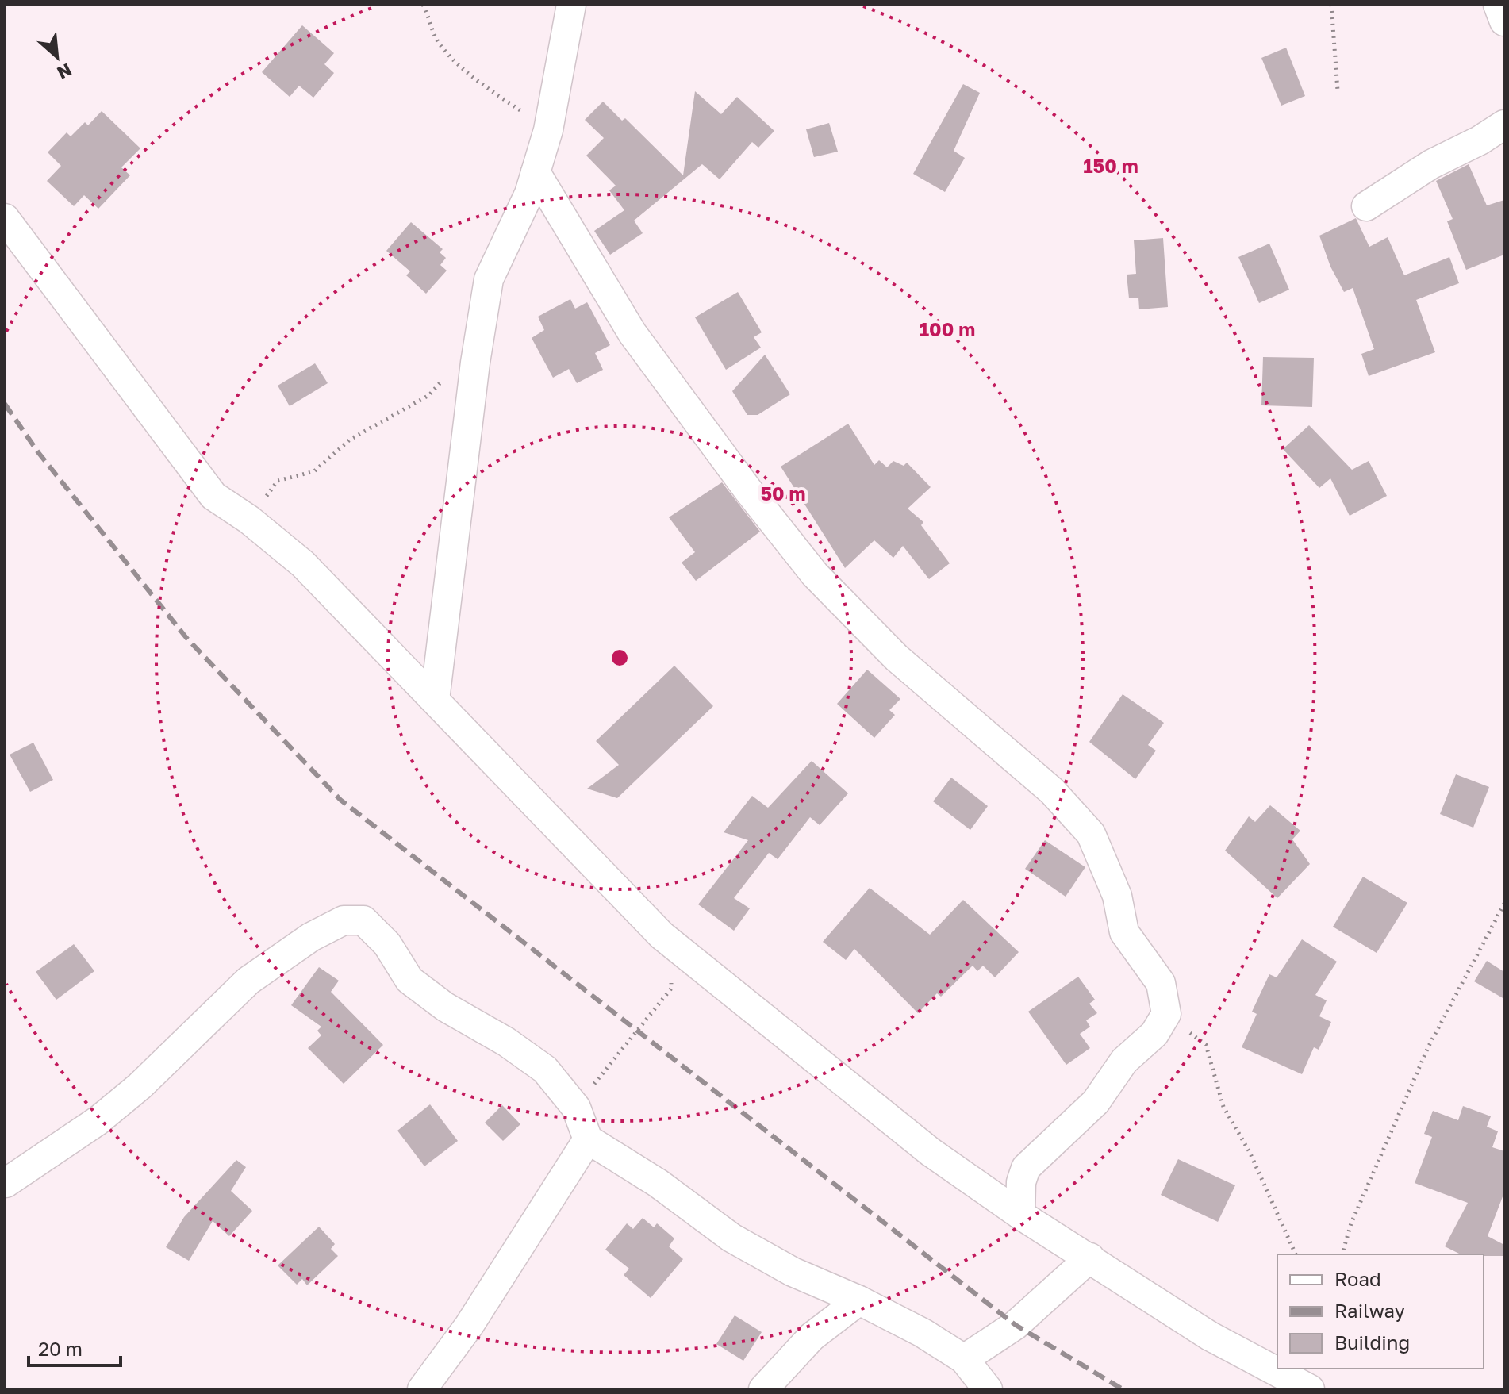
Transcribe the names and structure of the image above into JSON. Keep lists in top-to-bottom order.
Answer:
{
  "legend": ["Road", "Railway", "Building"],
  "scale_bar": "20 m",
  "north": "bottom right",
  "rings": ["150 m", "100 m", "50 m"]
}
